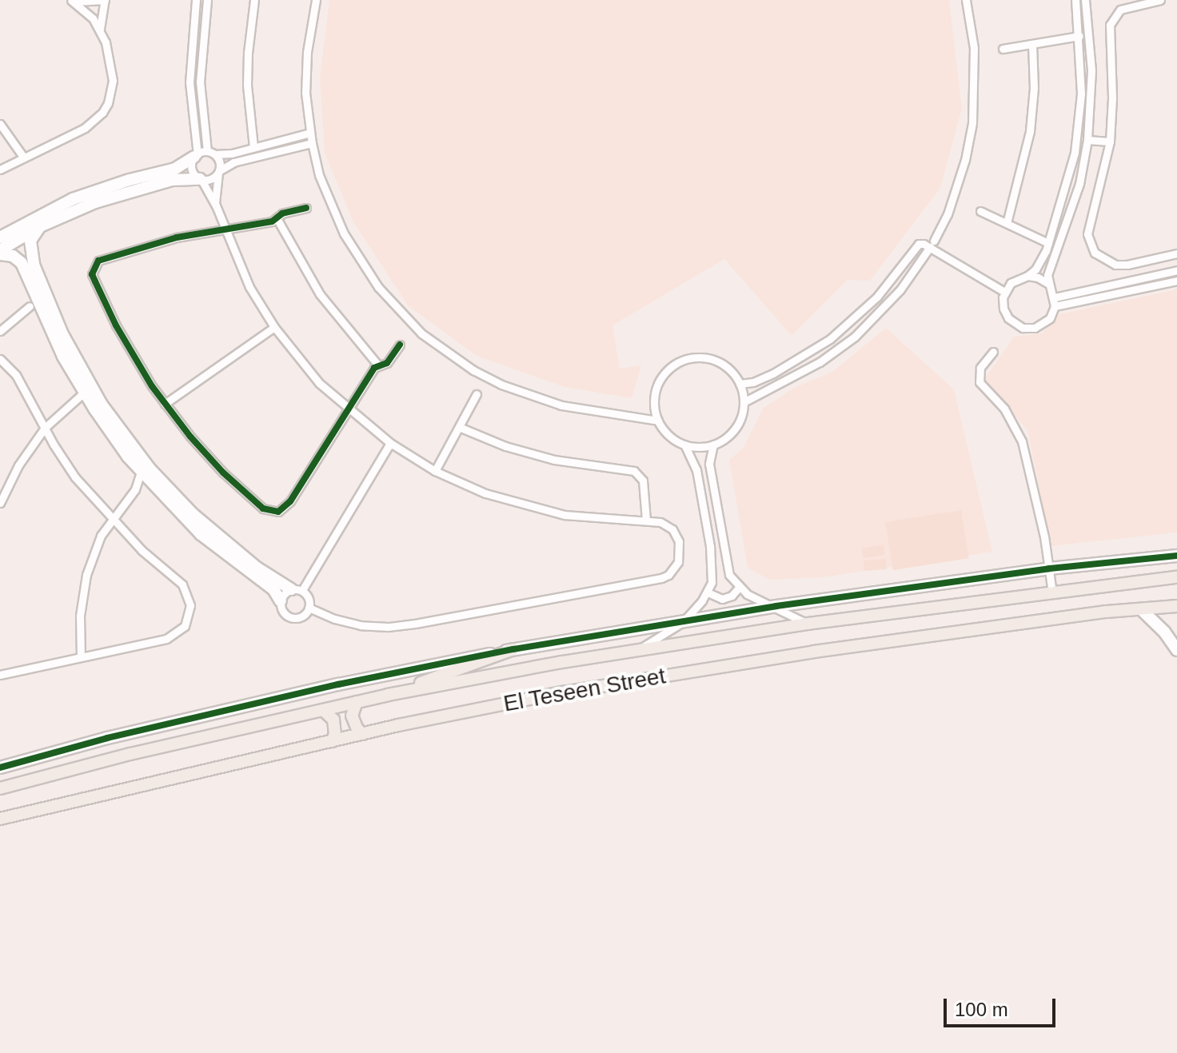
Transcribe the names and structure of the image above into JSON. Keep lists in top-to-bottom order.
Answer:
{
  "streets": {
    "main road": ["El Teseen Street"]
  },
  "scale_bar": "100 m"
}
